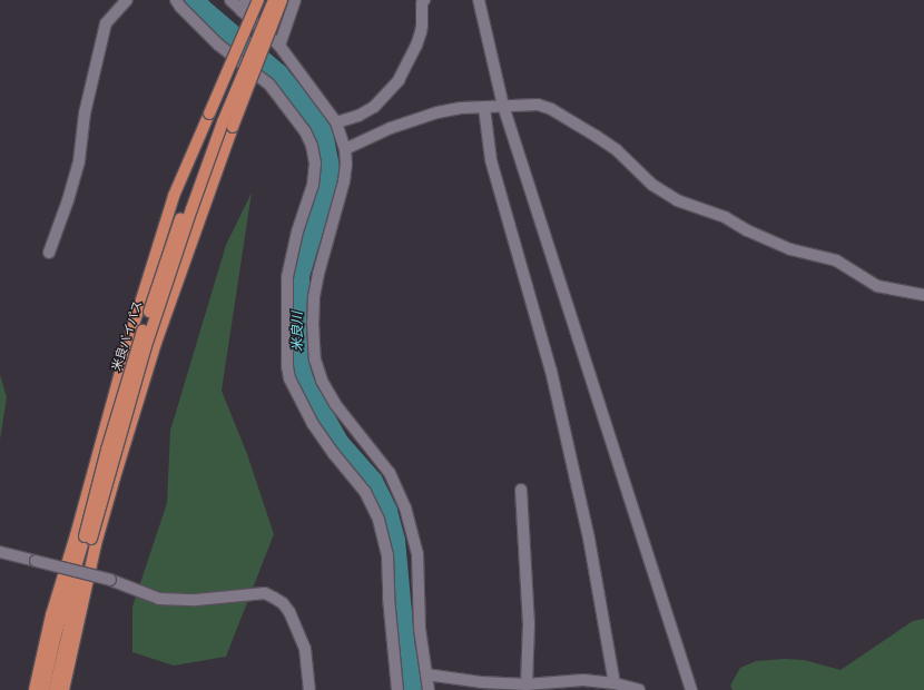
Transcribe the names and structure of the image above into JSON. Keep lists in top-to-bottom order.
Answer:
{
  "streets": {
    "main road": ["米良バイパス"]
  },
  "water": ["米良川"]
}
